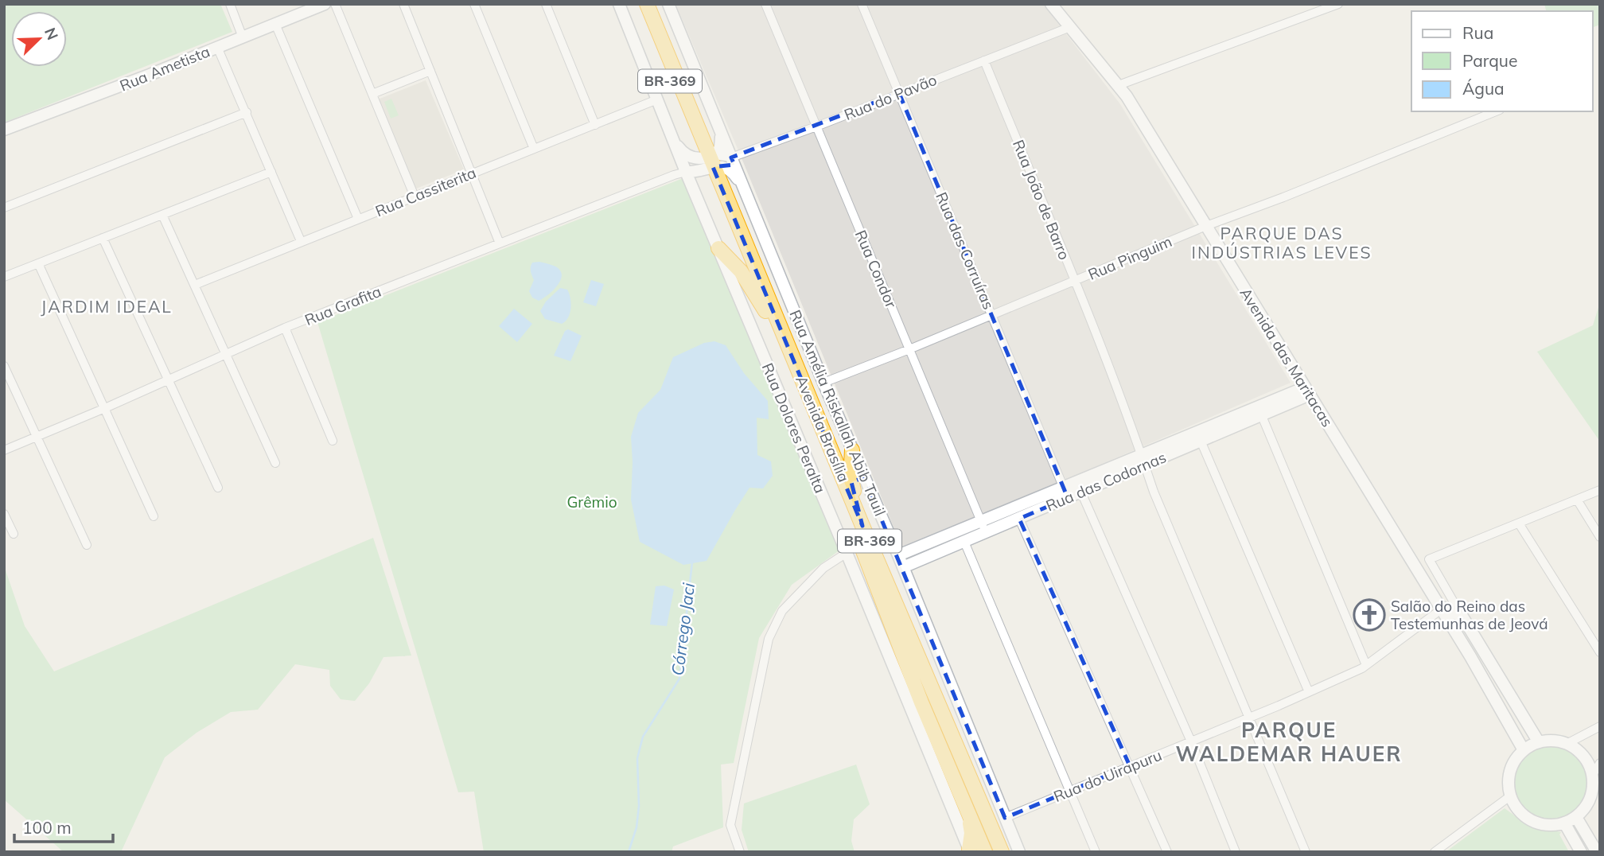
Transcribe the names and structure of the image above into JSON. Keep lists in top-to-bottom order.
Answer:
{
  "streets": {
    "highway": ["BR-369", "Avenida Brasília"],
    "street": [
      "Rua Ametista",
      "Rua do Pavão",
      "Rua Cassiterita",
      "Rua João de Barro",
      "Rua das Corruíras",
      "Rua Pinguim",
      "Rua Condor",
      "Rua Grafita",
      "Avenida das Maritacas",
      "Rua Amélia Riskallah Abib Tauil",
      "Rua Dolores Peralta",
      "Rua das Codornas",
      "Rua do Uirapuru"
    ]
  },
  "crossings": [
    ["Rua do Pavão", "Rua João de Barro"],
    ["Rua do Pavão", "Rua das Corruíras"],
    ["Rua do Pavão", "Rua Condor"],
    ["Rua do Pavão", "Avenida das Maritacas"],
    ["Rua do Pavão", "Rua Amélia Riskallah Abib Tauil"],
    ["Rua do Pavão", "Avenida Brasília"],
    ["Rua Cassiterita", "Rua Dolores Peralta"],
    ["Rua João de Barro", "Rua Pinguim"],
    ["Rua João de Barro", "Rua das Codornas"],
    ["Rua João de Barro", "Rua do Uirapuru"],
    ["Rua das Corruíras", "Rua Pinguim"],
    ["Rua das Corruíras", "Rua das Codornas"],
    ["Rua Pinguim", "Rua Condor"],
    ["Rua Pinguim", "Avenida das Maritacas"],
    ["Rua Pinguim", "Rua Amélia Riskallah Abib Tauil"],
    ["Rua Condor", "Rua das Codornas"],
    ["Rua Grafita", "Rua Dolores Peralta"],
    ["Avenida das Maritacas", "Rua das Codornas"],
    ["Avenida das Maritacas", "Rua do Uirapuru"],
    ["Rua Amélia Riskallah Abib Tauil", "Rua das Codornas"],
    ["Rua Amélia Riskallah Abib Tauil", "Rua do Uirapuru"]
  ],
  "districts": ["PARQUE DAS INDÚSTRIAS LEVES", "JARDIM IDEAL", "PARQUE WALDEMAR HAUER"],
  "water": ["Córrego Jaci"],
  "parks": ["Grêmio"],
  "places": {
    "church": ["Salão do Reino das Testemunhas de Jeová"]
  },
  "legend": ["Rua", "Parque", "Água"],
  "scale_bar": "100 m",
  "north": "top right"
}
